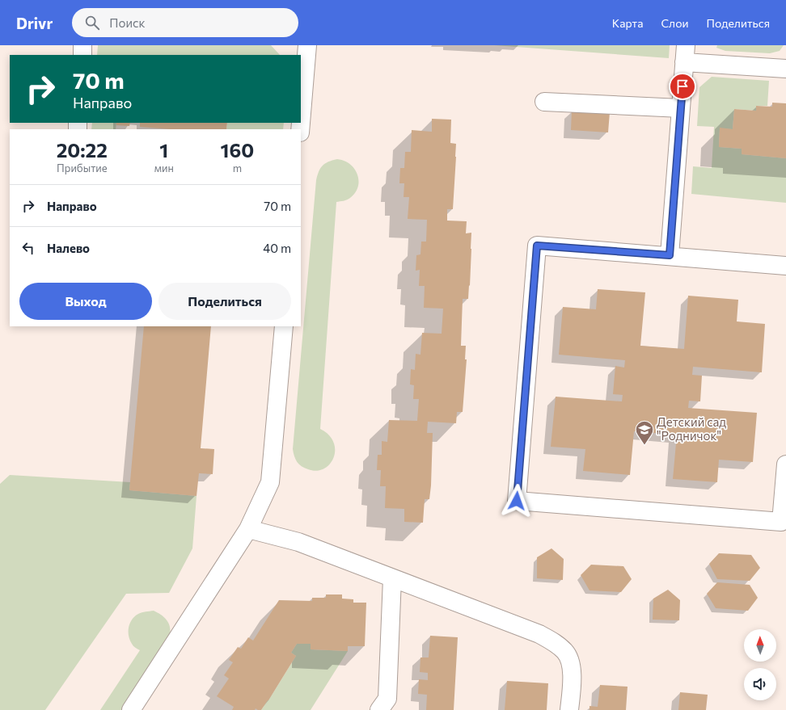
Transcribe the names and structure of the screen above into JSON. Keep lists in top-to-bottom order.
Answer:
{
  "places": {
    "school or university": ["Детский сад \"Родничок\""]
  },
  "north": "top",
  "page": {
    "header": "Drivr",
    "search": "Поиск",
    "nav": ["Карта", "Слои", "Поделиться"],
    "turn": ["70 m", "Направо"],
    "eta": [
      "20:22",
      "Прибытие",
      "1",
      "мин",
      "160",
      "m"
    ],
    "list": [
      {
        "name": "Направо",
        "value": "70 m"
      },
      {
        "name": "Налево",
        "value": "40 m"
      }
    ],
    "buttons": ["Выход", "Поделиться"]
  }
}
